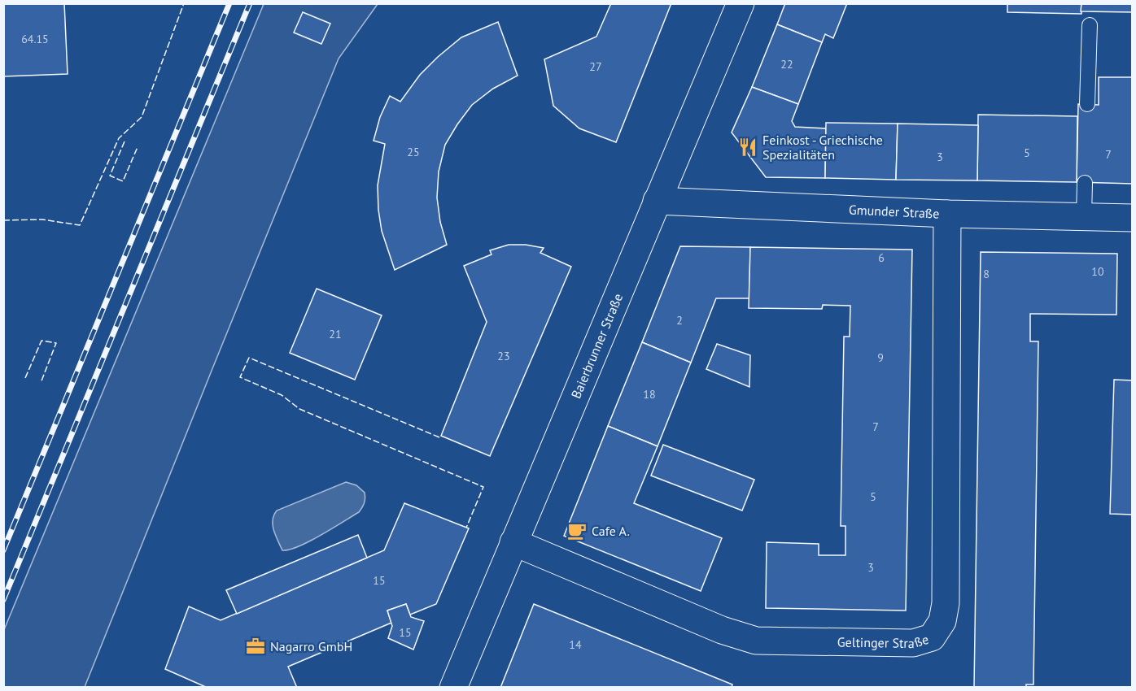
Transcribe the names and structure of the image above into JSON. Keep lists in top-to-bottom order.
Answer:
{
  "streets": {
    "street": ["Gmunder Straße", "Baierbrunner Straße", "Geltinger Straße"]
  },
  "crossings": [
    ["Gmunder Straße", "Baierbrunner Straße"],
    ["Gmunder Straße", "Geltinger Straße"],
    ["Baierbrunner Straße", "Geltinger Straße"]
  ],
  "places": {
    "restaurant": ["Feinkost - Griechische Spezialitäten"],
    "cafe": ["Cafe A."],
    "office": ["Nagarro GmbH"]
  },
  "house_numbers": [
    "64.15",
    "22",
    "27",
    "25",
    "5",
    "7",
    "3",
    "6",
    "10",
    "8",
    "2",
    "21",
    "23",
    "9",
    "18",
    "7",
    "5",
    "3",
    "15",
    "15",
    "14"
  ]
}
